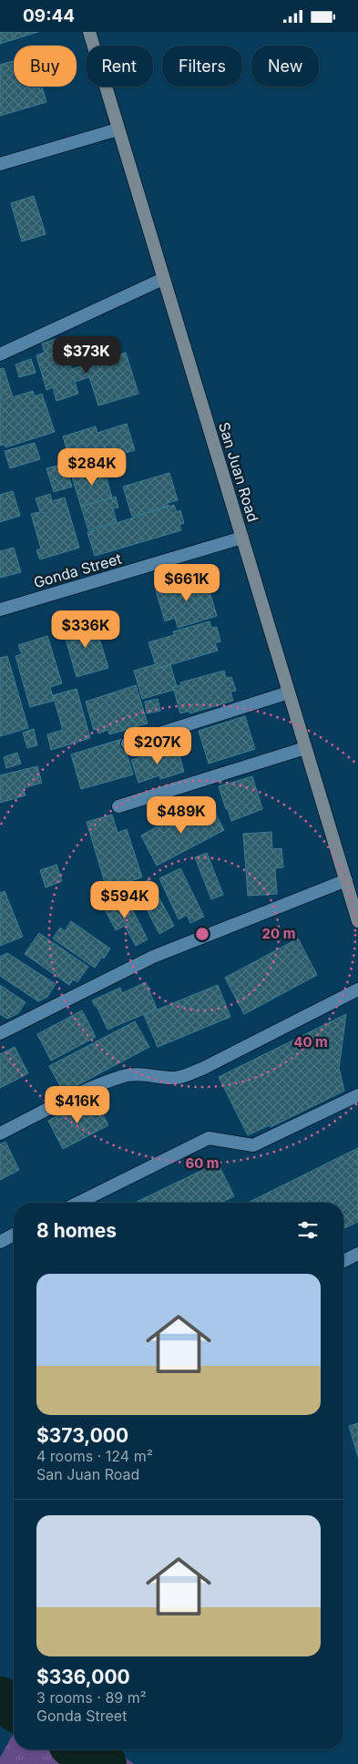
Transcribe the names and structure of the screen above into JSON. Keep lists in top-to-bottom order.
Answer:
{
  "streets": {
    "main road": ["San Juan Road"],
    "street": ["Gonda Street"]
  },
  "crossings": [
    ["San Juan Road", "Gonda Street"]
  ],
  "page": {
    "status": "09:44",
    "chip": [
      "Buy",
      "Rent",
      "Filters",
      "New"
    ],
    "price": [
      "$373K",
      "$284K",
      "$661K",
      "$336K",
      "$207K",
      "$489K",
      "$594K",
      "$416K"
    ],
    "heading": "8 homes",
    "list": [
      {
        "name": "$373,000",
        "note": "4 rooms · 124 m² · San Juan Road"
      },
      {
        "name": "$336,000",
        "note": "3 rooms · 89 m² · Gonda Street"
      }
    ]
  },
  "rings": ["20 m", "40 m", "60 m"]
}
